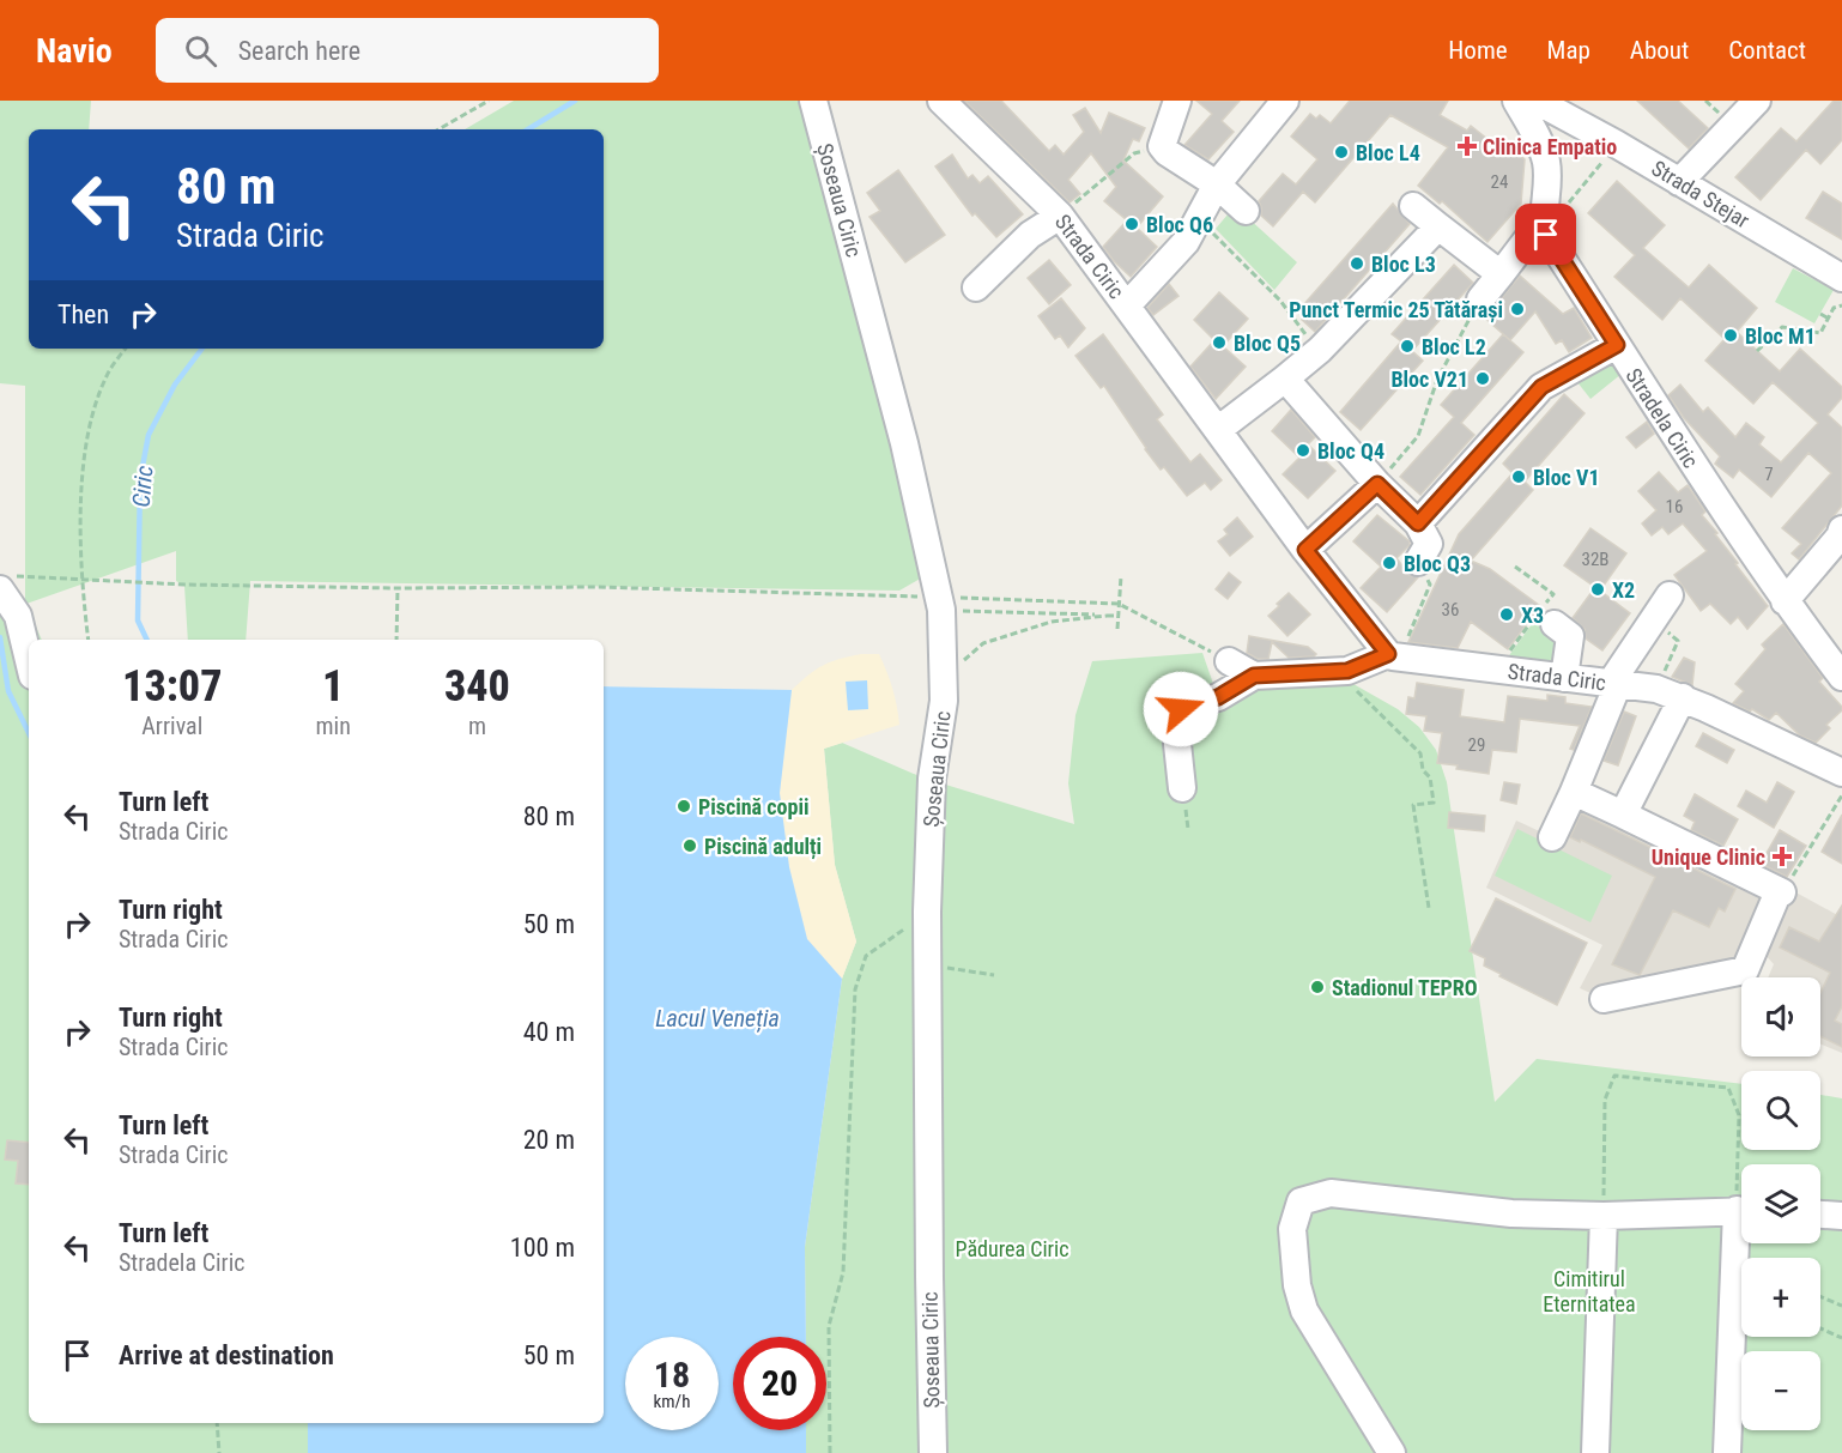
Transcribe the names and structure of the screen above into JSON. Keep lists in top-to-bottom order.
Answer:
{
  "streets": {
    "street": [
      "Strada Stejar",
      "Șoseaua Ciric",
      "Strada Ciric",
      "Stradela Ciric"
    ]
  },
  "water": ["Ciric", "Lacul Veneția"],
  "parks": ["Pădurea Ciric", "Cimitirul Eternitatea"],
  "places": {
    "health": ["Clinica Empatio", "Unique Clinic"],
    "other": [
      "Bloc L4",
      "Bloc Q6",
      "Bloc L3",
      "Punct Termic 25 Tătărași",
      "Bloc M1",
      "Bloc Q5",
      "Bloc L2",
      "Bloc V21",
      "Bloc Q4",
      "Bloc V1",
      "Bloc Q3",
      "X2",
      "X3",
      "Piscină copii",
      "Piscină adulți",
      "Stadionul TEPRO"
    ]
  },
  "house_numbers": [
    "24",
    "7",
    "16",
    "32B",
    "36",
    "29"
  ],
  "page": {
    "header": "Navio",
    "search": "Search here",
    "nav": [
      "Home",
      "Map",
      "About",
      "Contact"
    ],
    "turn": ["80 m", "Strada Ciric"],
    "then": "Then",
    "eta": [
      "13:07",
      "Arrival",
      "1",
      "min",
      "340",
      "m"
    ],
    "list": [
      {
        "name": "Turn left",
        "note": "Strada Ciric",
        "value": "80 m"
      },
      {
        "name": "Turn right",
        "note": "Strada Ciric",
        "value": "50 m"
      },
      {
        "name": "Turn right",
        "note": "Strada Ciric",
        "value": "40 m"
      },
      {
        "name": "Turn left",
        "note": "Strada Ciric",
        "value": "20 m"
      },
      {
        "name": "Turn left",
        "note": "Stradela Ciric",
        "value": "100 m"
      },
      {
        "name": "Arrive at destination",
        "value": "50 m"
      }
    ],
    "map_buttons": ["+", "−"],
    "speed": "18 km/h",
    "limit": "20"
  }
}
